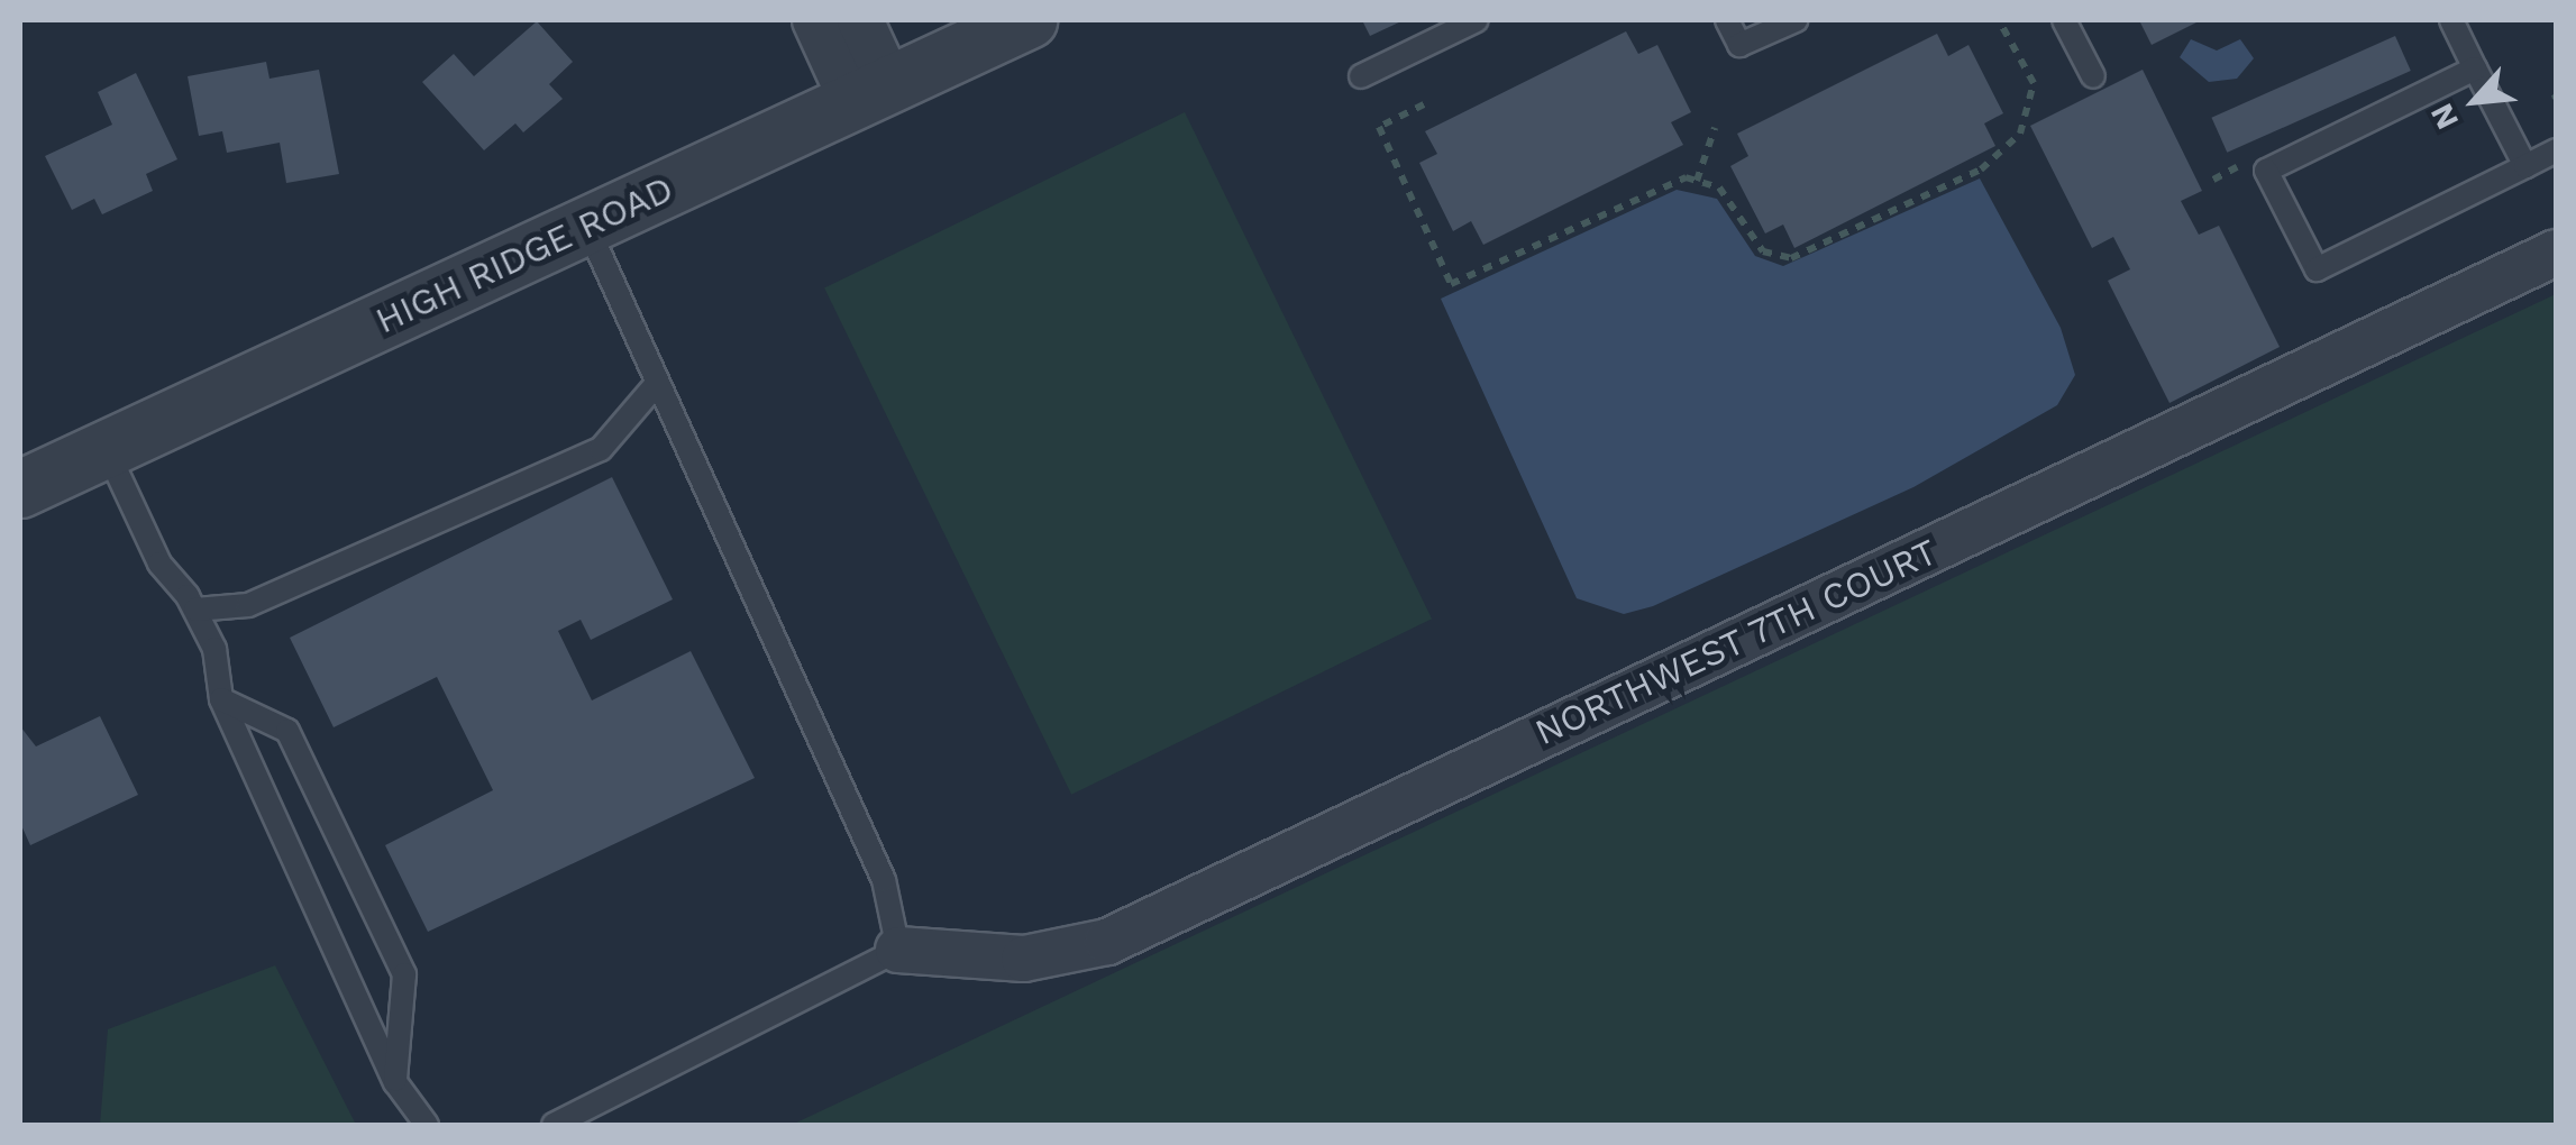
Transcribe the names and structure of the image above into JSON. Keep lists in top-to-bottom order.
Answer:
{
  "streets": {
    "street": ["HIGH RIDGE ROAD", "NORTHWEST 7TH COURT"]
  },
  "north": "bottom left"
}
